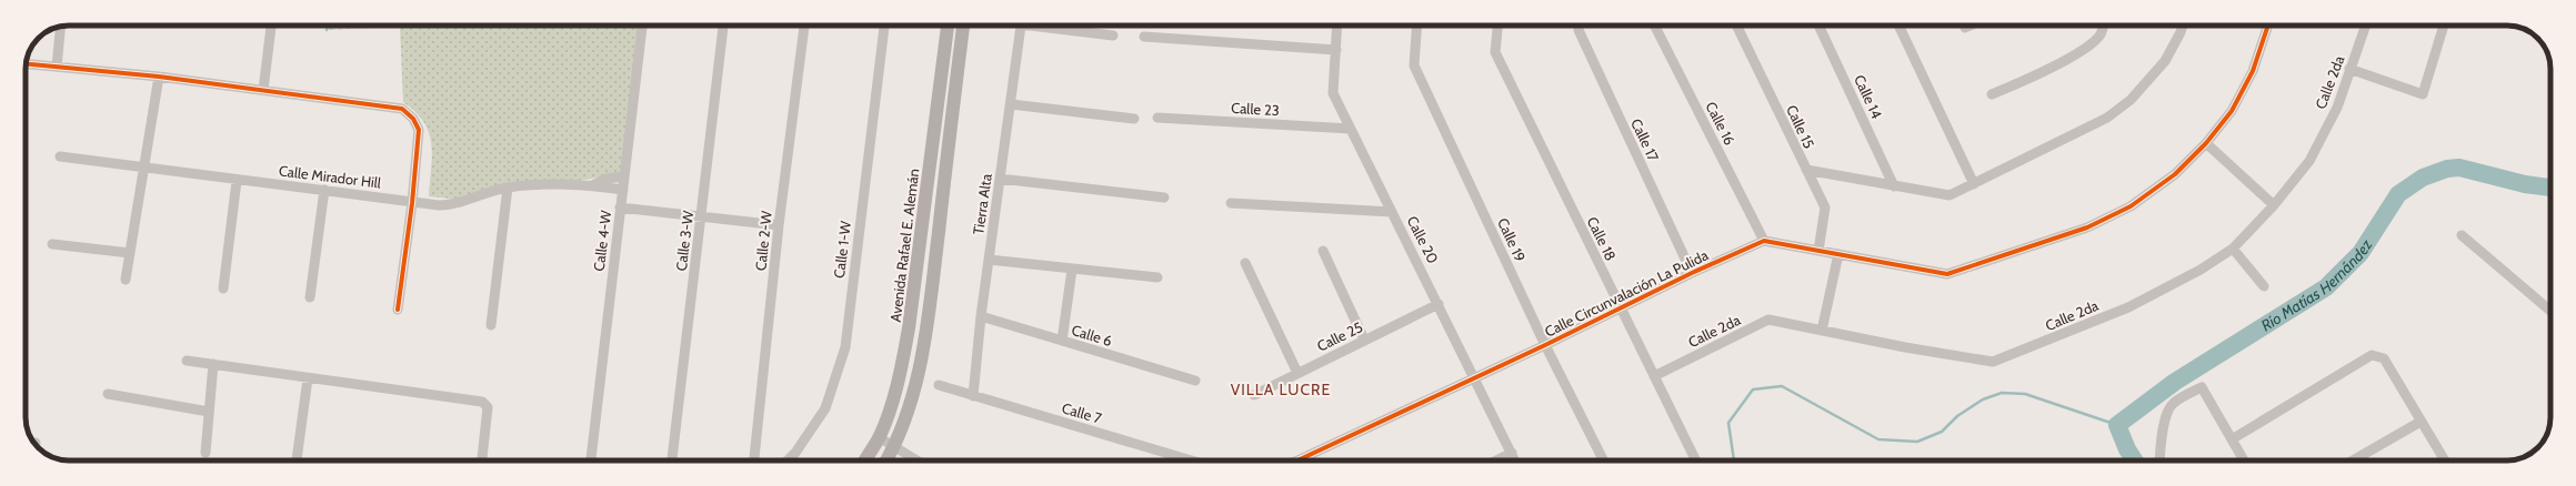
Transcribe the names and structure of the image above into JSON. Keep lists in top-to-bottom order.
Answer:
{
  "streets": {
    "main road": ["Avenida Rafael E. Alemán"],
    "street": [
      "Calle 2da",
      "Calle 14",
      "Calle 23",
      "Calle 16",
      "Calle 15",
      "Calle 17",
      "Calle Mirador Hill",
      "Tierra Alta",
      "Calle 18",
      "Calle 20",
      "Calle 19",
      "Calle 4-W",
      "Calle 3-W",
      "Calle 2-W",
      "Calle 1-W",
      "Calle Circunvalación La Pulida",
      "Calle 6",
      "Calle 25",
      "Calle 7"
    ]
  },
  "crossings": [
    ["Calle 2da", "Calle 18"],
    ["Calle 23", "Calle 20"],
    ["Calle 16", "Calle Circunvalación La Pulida"],
    ["Calle 17", "Calle Circunvalación La Pulida"],
    ["Calle Mirador Hill", "Calle 4-W"],
    ["Tierra Alta", "Calle 6"],
    ["Tierra Alta", "Calle 7"],
    ["Calle 18", "Calle Circunvalación La Pulida"],
    ["Calle 20", "Calle Circunvalación La Pulida"],
    ["Calle 20", "Calle 25"],
    ["Calle 19", "Calle Circunvalación La Pulida"]
  ],
  "districts": ["VILLA LUCRE"],
  "water": ["Río Matías Hernández"]
}
